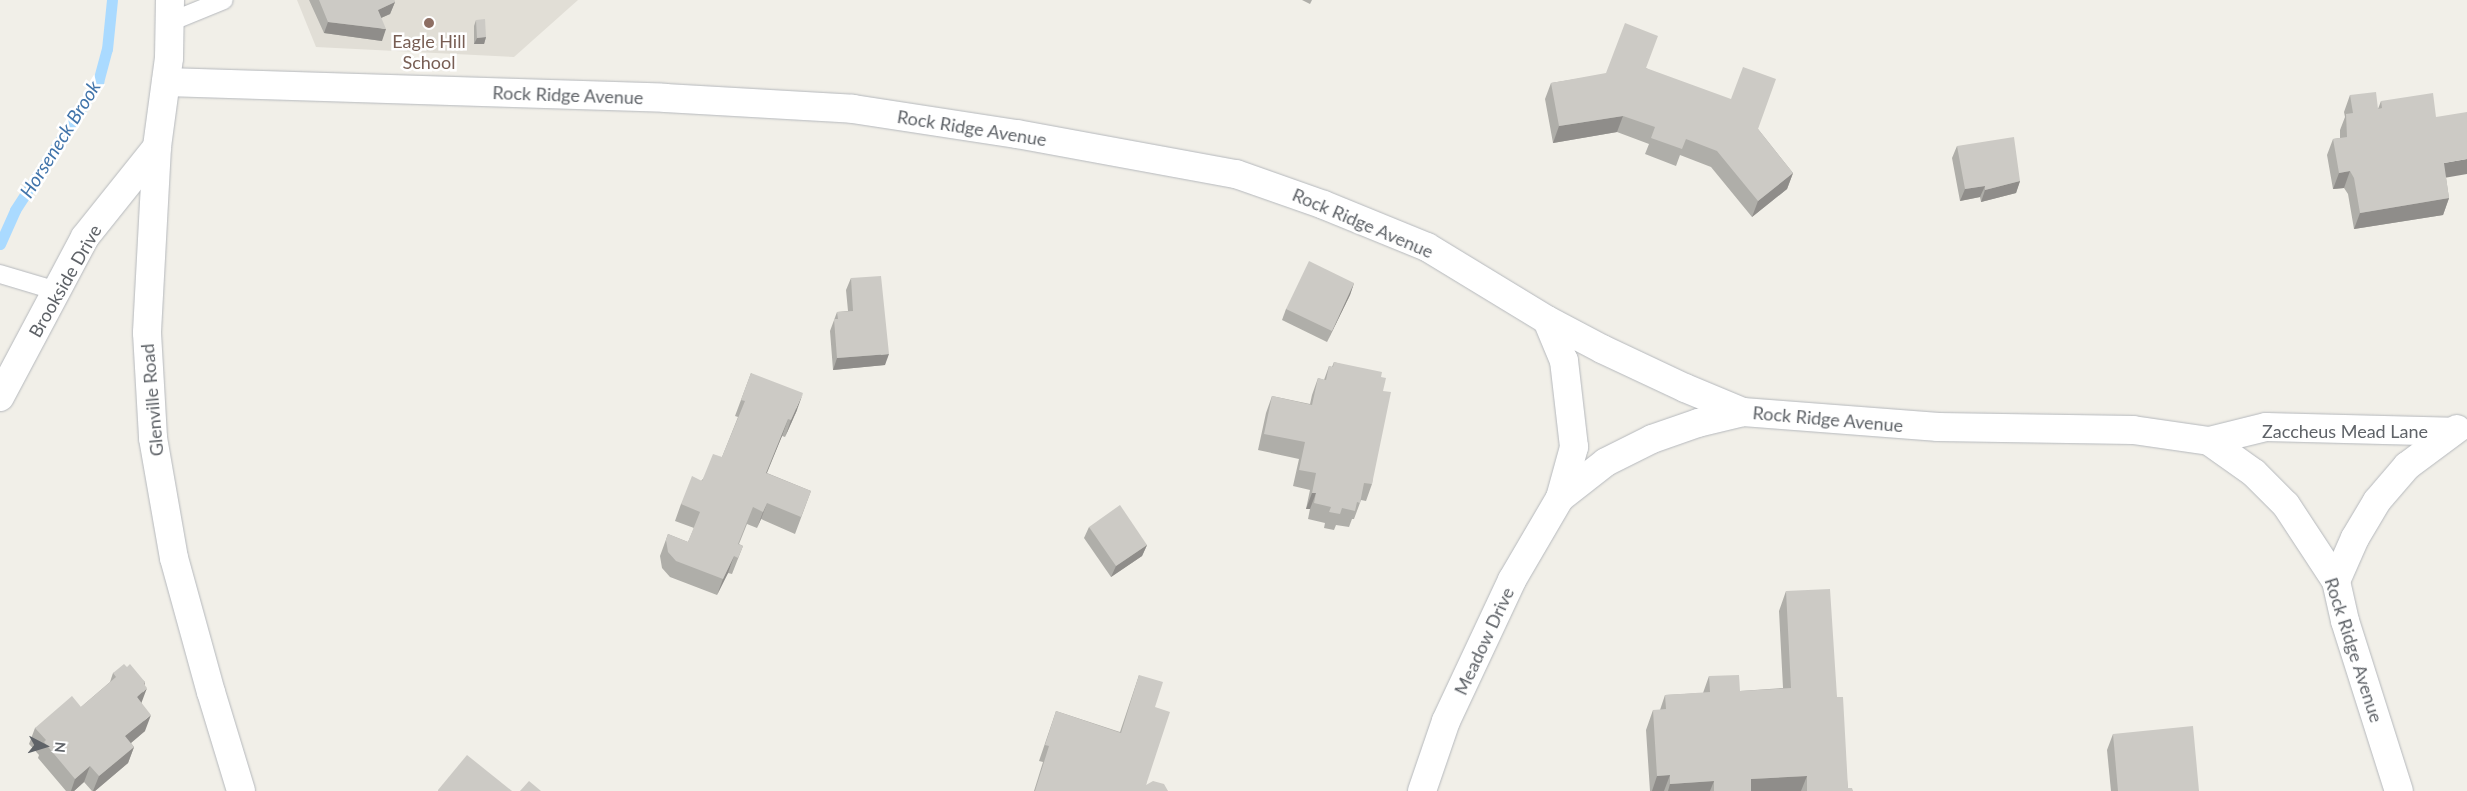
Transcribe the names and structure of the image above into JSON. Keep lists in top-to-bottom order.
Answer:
{
  "streets": {
    "street": [
      "Rock Ridge Avenue",
      "Brookside Drive",
      "Glenville Road",
      "Zaccheus Mead Lane",
      "Meadow Drive"
    ]
  },
  "crossings": [
    ["Rock Ridge Avenue", "Glenville Road"],
    ["Rock Ridge Avenue", "Zaccheus Mead Lane"],
    ["Rock Ridge Avenue", "Meadow Drive"],
    ["Brookside Drive", "Glenville Road"]
  ],
  "water": ["Horseneck Brook"],
  "places": ["Eagle Hill School"],
  "north": "right"
}
